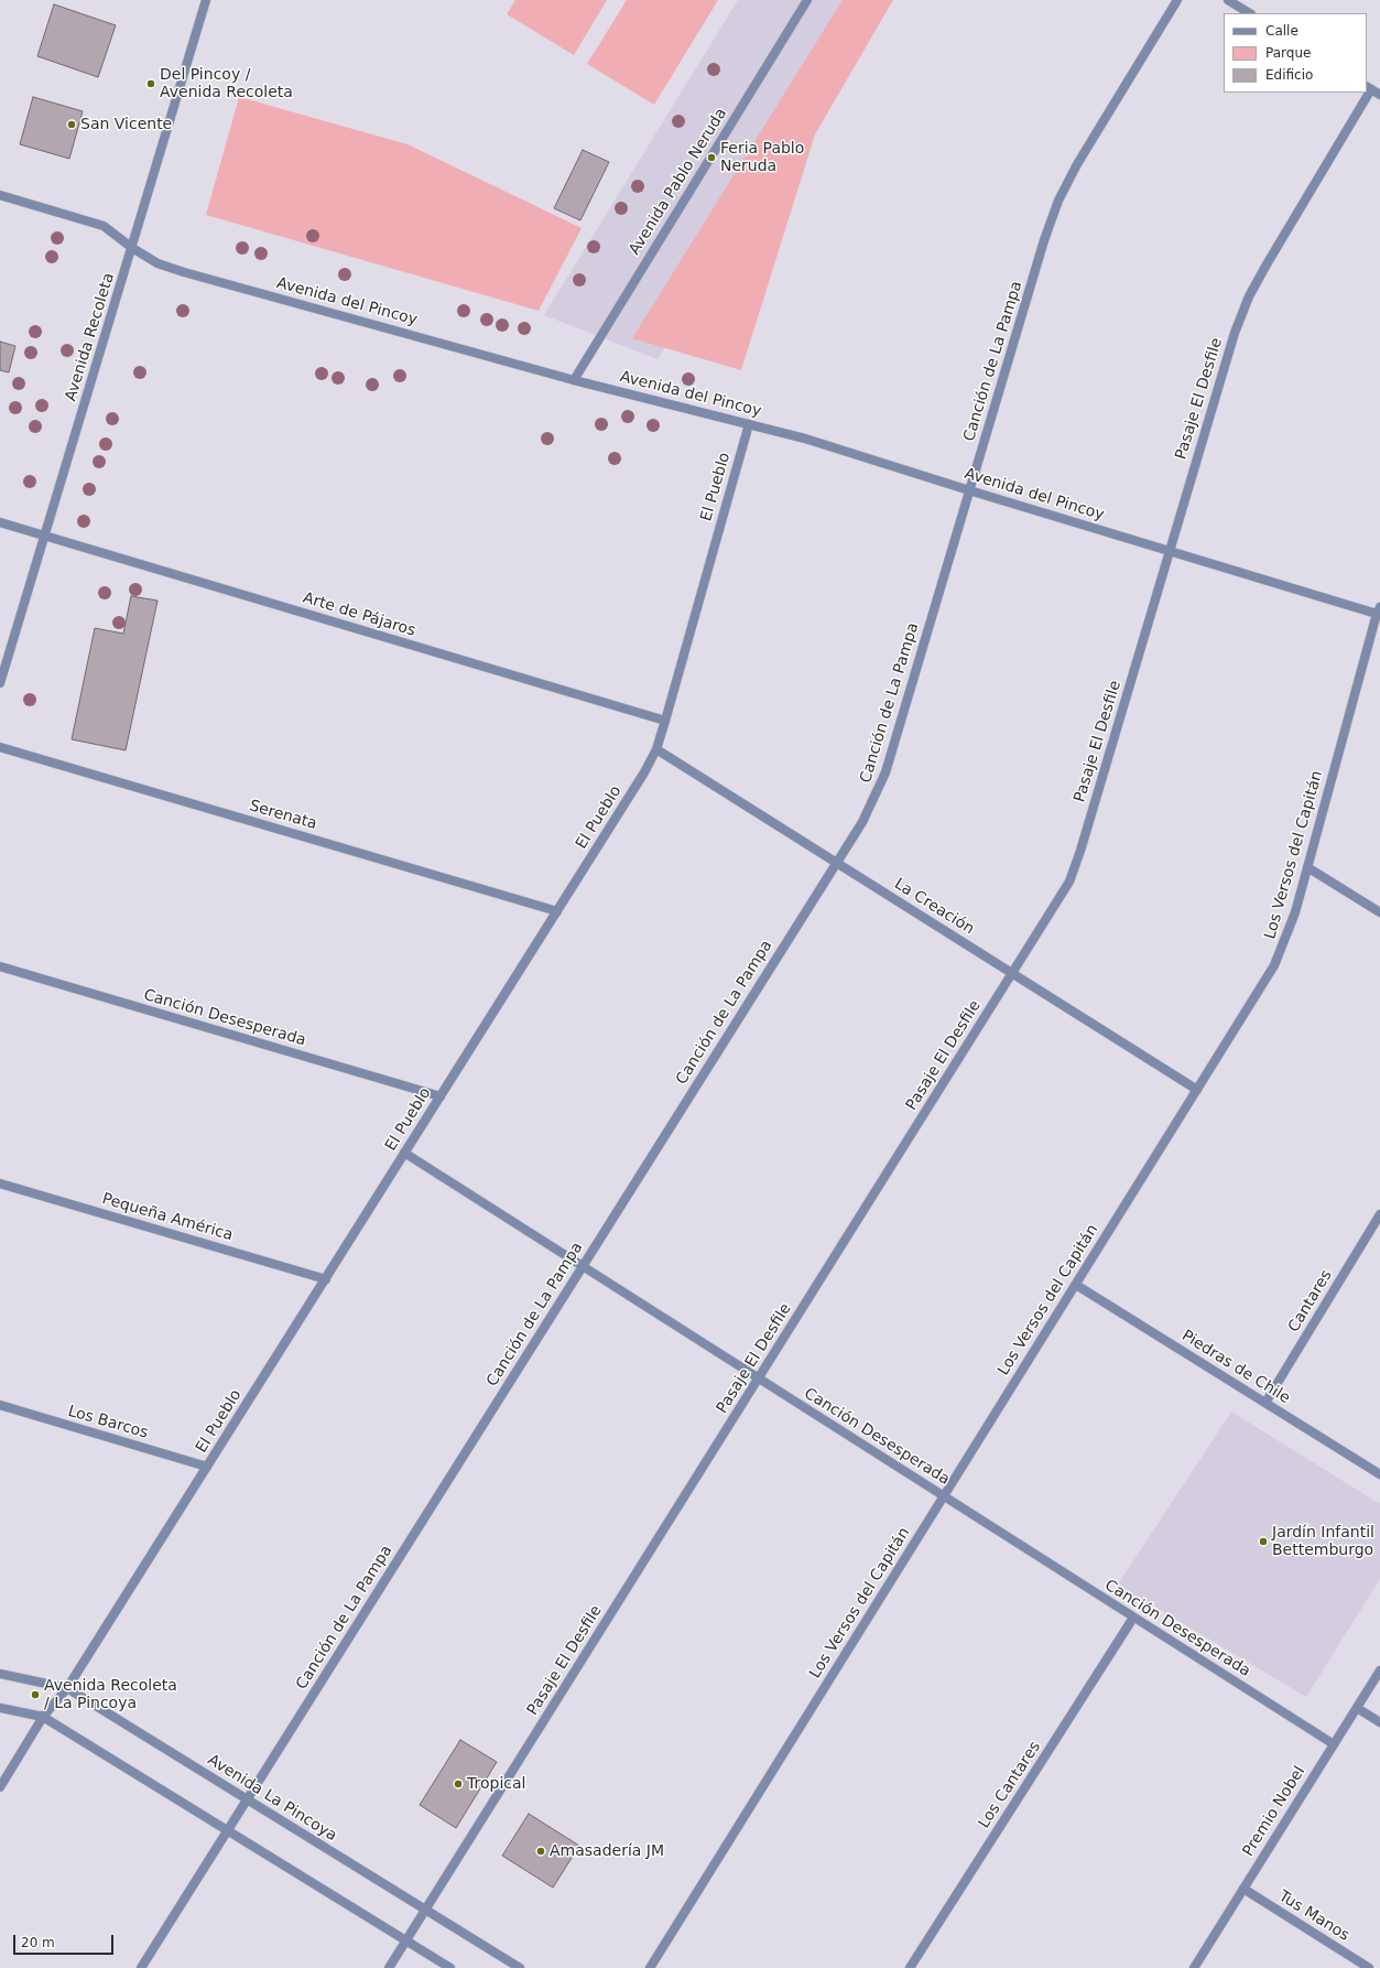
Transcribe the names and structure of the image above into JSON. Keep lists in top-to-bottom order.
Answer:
{
  "streets": {
    "street": [
      "Avenida Pablo Neruda",
      "Avenida del Pincoy",
      "Avenida Recoleta",
      "Canción de La Pampa",
      "Pasaje El Desfile",
      "El Pueblo",
      "Arte de Pájaros",
      "Serenata",
      "Los Versos del Capitán",
      "La Creación",
      "Canción Desesperada",
      "Pequeña América",
      "Cantares",
      "Piedras de Chile",
      "Los Barcos",
      "Los Cantares",
      "Avenida La Pincoya",
      "Premio Nobel",
      "Tus Manos"
    ]
  },
  "crossings": [
    ["Avenida Pablo Neruda", "Avenida del Pincoy"],
    ["Avenida del Pincoy", "Avenida Recoleta"],
    ["Avenida del Pincoy", "Canción de La Pampa"],
    ["Avenida del Pincoy", "Pasaje El Desfile"],
    ["Avenida del Pincoy", "El Pueblo"],
    ["Avenida del Pincoy", "Los Versos del Capitán"],
    ["Avenida Recoleta", "Arte de Pájaros"],
    ["Canción de La Pampa", "La Creación"],
    ["Canción de La Pampa", "Canción Desesperada"],
    ["Canción de La Pampa", "Avenida La Pincoya"],
    ["Pasaje El Desfile", "La Creación"],
    ["Pasaje El Desfile", "Canción Desesperada"],
    ["Pasaje El Desfile", "Avenida La Pincoya"],
    ["El Pueblo", "Arte de Pájaros"],
    ["El Pueblo", "Serenata"],
    ["El Pueblo", "La Creación"],
    ["El Pueblo", "Canción Desesperada"],
    ["El Pueblo", "Pequeña América"],
    ["El Pueblo", "Los Barcos"],
    ["El Pueblo", "Avenida La Pincoya"],
    ["Los Versos del Capitán", "La Creación"],
    ["Los Versos del Capitán", "Canción Desesperada"],
    ["Los Versos del Capitán", "Piedras de Chile"],
    ["Canción Desesperada", "Los Cantares"],
    ["Canción Desesperada", "Premio Nobel"],
    ["Cantares", "Piedras de Chile"],
    ["Premio Nobel", "Tus Manos"]
  ],
  "places": [
    "Del Pincoy / Avenida Recoleta",
    "San Vicente",
    "Feria Pablo Neruda",
    "Jardín Infantil Bettemburgo",
    "Avenida Recoleta / La Pincoya",
    "Tropical",
    "Amasadería JM"
  ],
  "legend": ["Calle", "Parque", "Edificio"],
  "scale_bar": "20 m"
}
